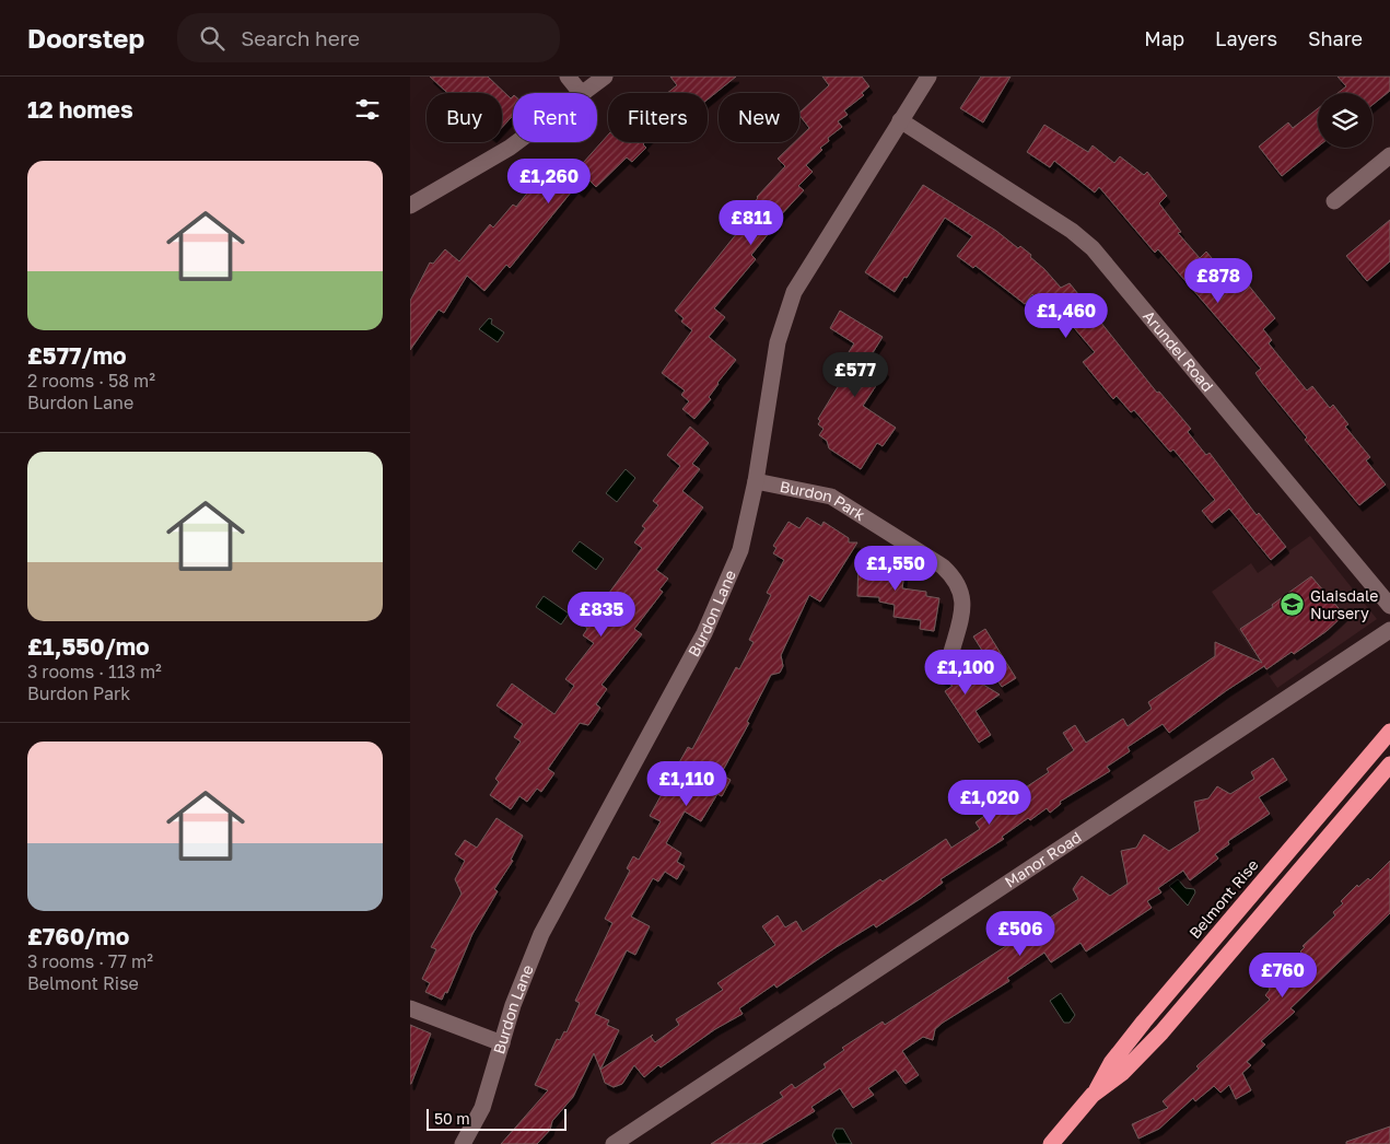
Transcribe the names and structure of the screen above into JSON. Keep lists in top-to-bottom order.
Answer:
{
  "streets": {
    "highway": ["Belmont Rise"],
    "street": [
      "Arundel Road",
      "Burdon Park",
      "Burdon Lane",
      "Manor Road"
    ]
  },
  "crossings": [
    ["Arundel Road", "Burdon Lane"],
    ["Burdon Park", "Burdon Lane"]
  ],
  "places": {
    "school or university": ["Glaisdale Nursery"]
  },
  "scale_bar": "50 m",
  "page": {
    "header": "Doorstep",
    "search": "Search here",
    "nav": ["Map", "Layers", "Share"],
    "heading": "12 homes",
    "chip": [
      "Buy",
      "Rent",
      "Filters",
      "New"
    ],
    "list": [
      {
        "name": "£577/mo",
        "note": "2 rooms · 58 m² · Burdon Lane"
      },
      {
        "name": "£1,550/mo",
        "note": "3 rooms · 113 m² · Burdon Park"
      },
      {
        "name": "£760/mo",
        "note": "3 rooms · 77 m² · Belmont Rise"
      }
    ],
    "price": [
      "£1,260",
      "£811",
      "£878",
      "£1,460",
      "£577",
      "£1,550",
      "£835",
      "£1,100",
      "£1,110",
      "£1,020",
      "£506",
      "£760"
    ],
    "scale": "50 m"
  }
}
